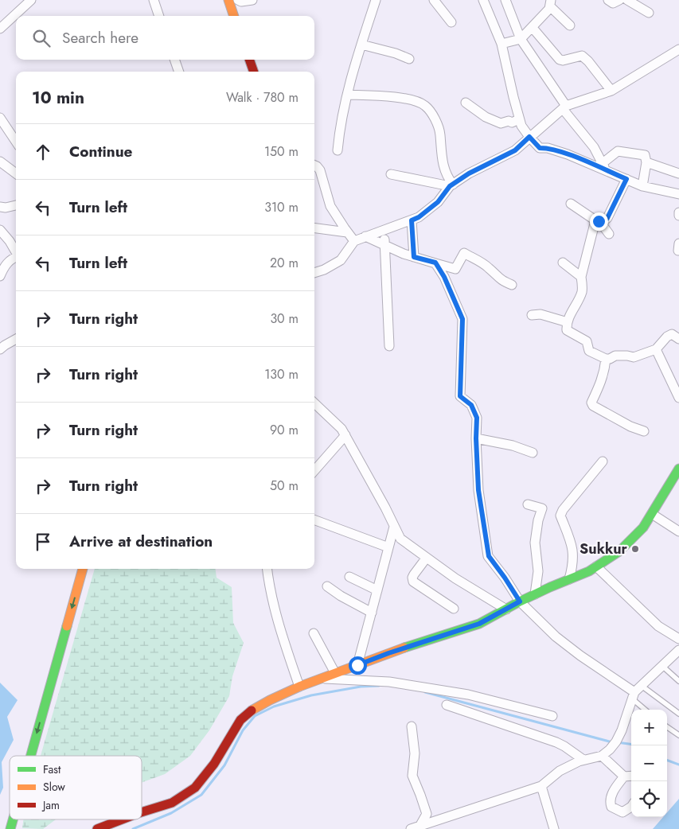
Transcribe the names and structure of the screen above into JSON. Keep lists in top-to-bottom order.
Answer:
{
  "places": ["Sukkur"],
  "legend": ["Fast", "Slow", "Jam"],
  "page": {
    "search": "Search here",
    "heading": ["10 min", "Walk · 780 m"],
    "list": [
      ["Continue", "150 m"],
      ["Turn left", "310 m"],
      ["Turn left", "20 m"],
      ["Turn right", "30 m"],
      ["Turn right", "130 m"],
      ["Turn right", "90 m"],
      ["Turn right", "50 m"],
      "Arrive at destination"
    ],
    "map_buttons": ["+", "−"]
  }
}
